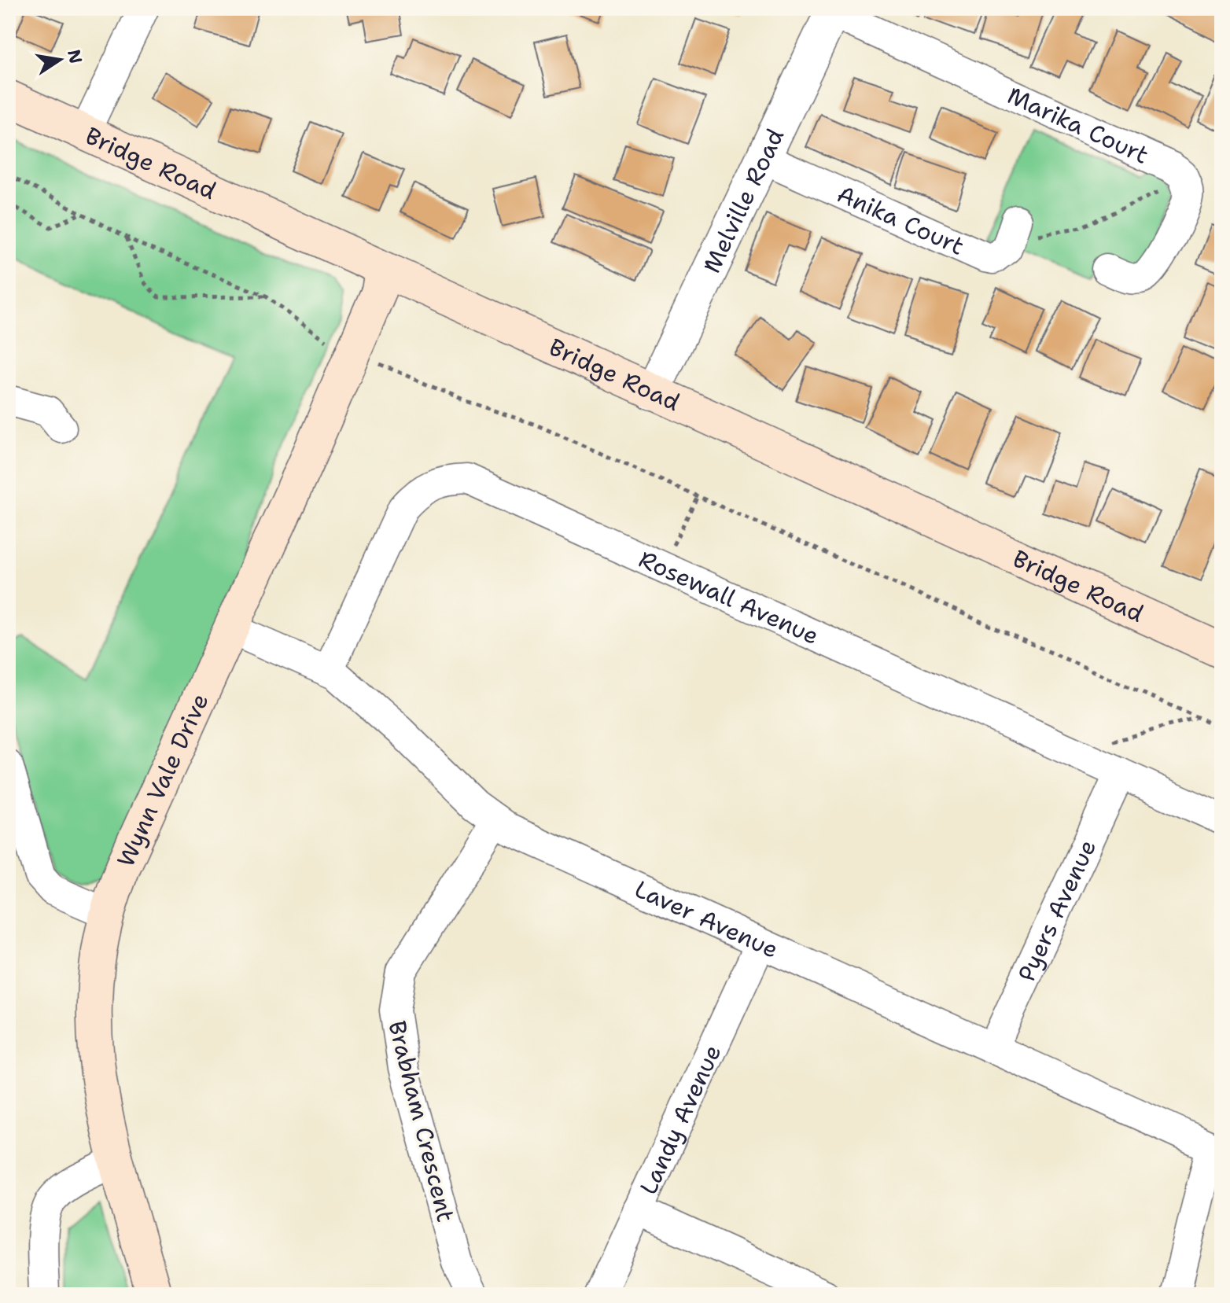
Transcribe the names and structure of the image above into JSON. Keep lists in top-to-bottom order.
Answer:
{
  "streets": {
    "main road": ["Bridge Road", "Wynn Vale Drive"],
    "street": [
      "Marika Court",
      "Melville Road",
      "Anika Court",
      "Rosewall Avenue",
      "Pyers Avenue",
      "Laver Avenue",
      "Landy Avenue",
      "Brabham Crescent"
    ]
  },
  "crossings": [
    ["Marika Court", "Melville Road"],
    ["Bridge Road", "Melville Road"],
    ["Bridge Road", "Wynn Vale Drive"],
    ["Melville Road", "Anika Court"],
    ["Rosewall Avenue", "Pyers Avenue"],
    ["Rosewall Avenue", "Laver Avenue"],
    ["Wynn Vale Drive", "Laver Avenue"],
    ["Pyers Avenue", "Laver Avenue"],
    ["Laver Avenue", "Landy Avenue"],
    ["Laver Avenue", "Brabham Crescent"]
  ],
  "north": "right"
}
